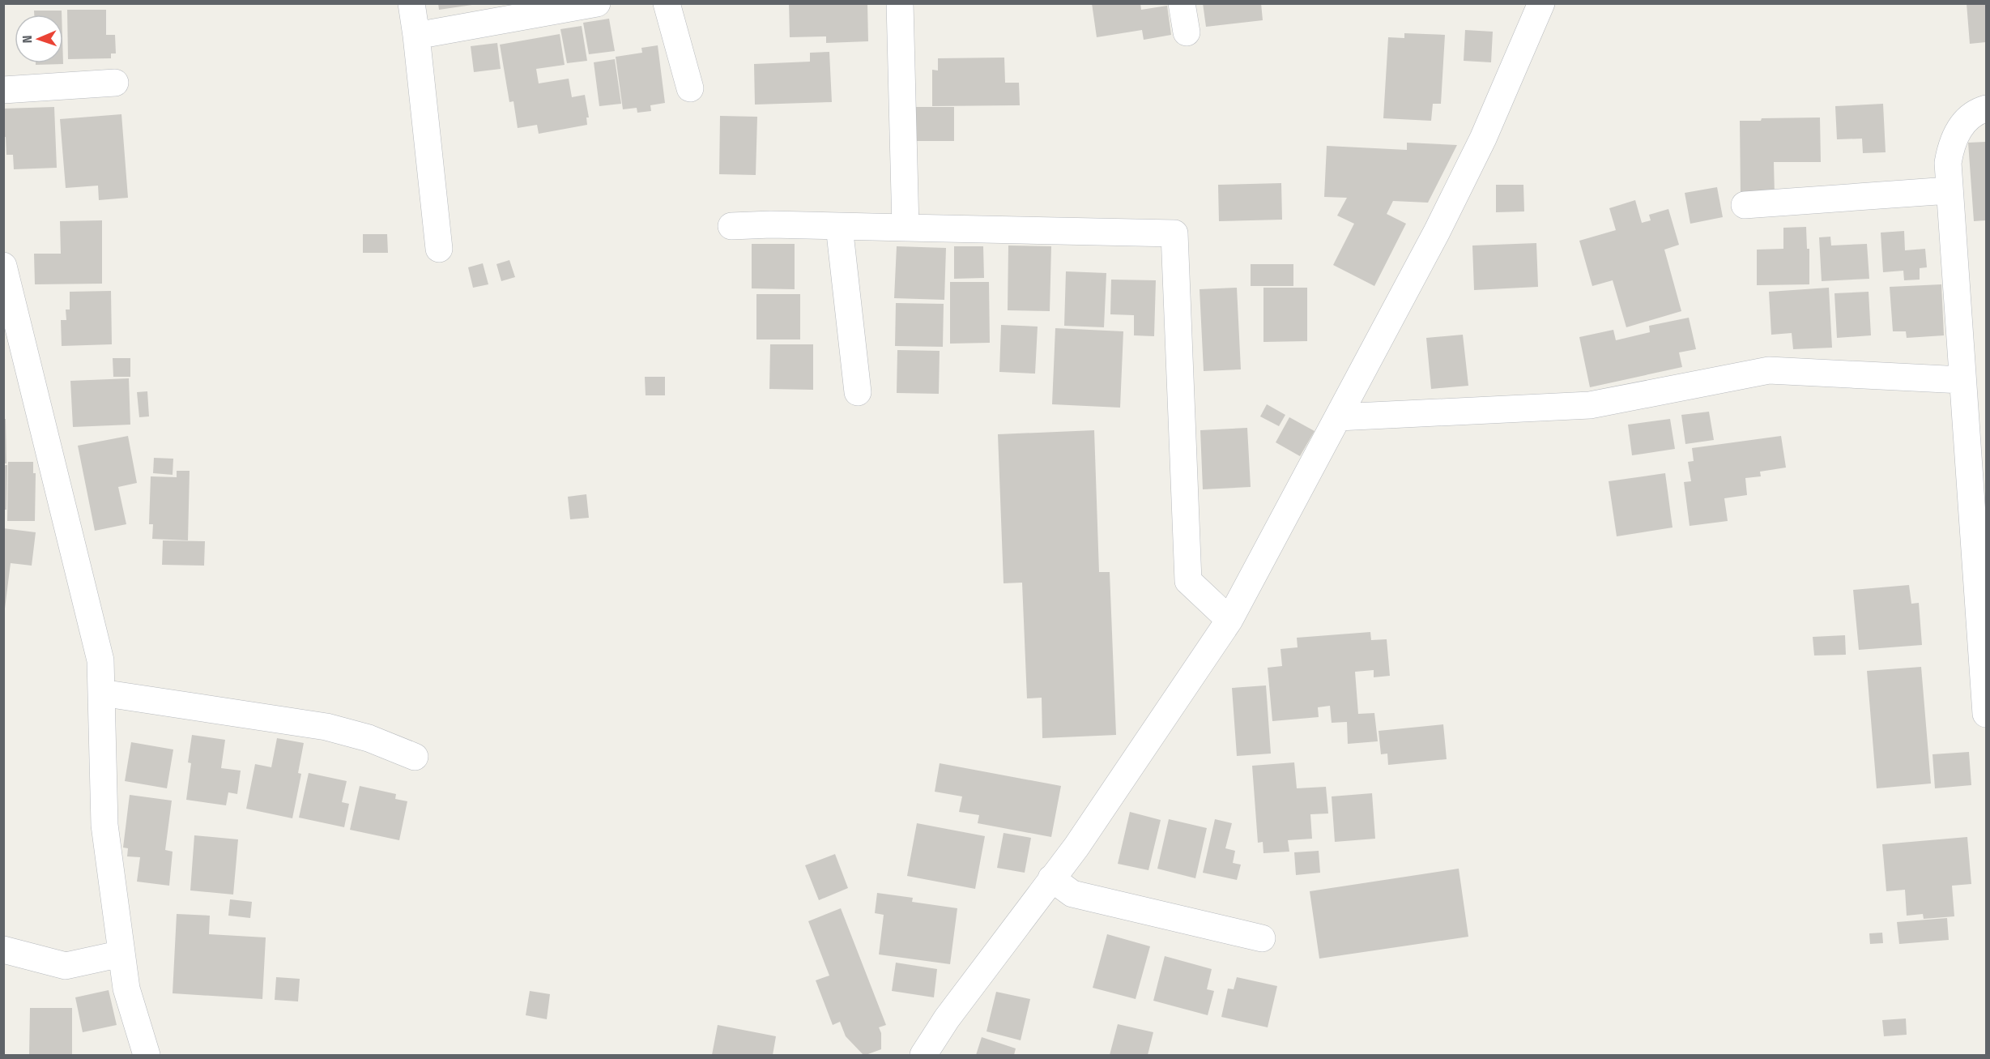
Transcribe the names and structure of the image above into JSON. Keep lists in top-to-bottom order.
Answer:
{
  "north": "left"
}
